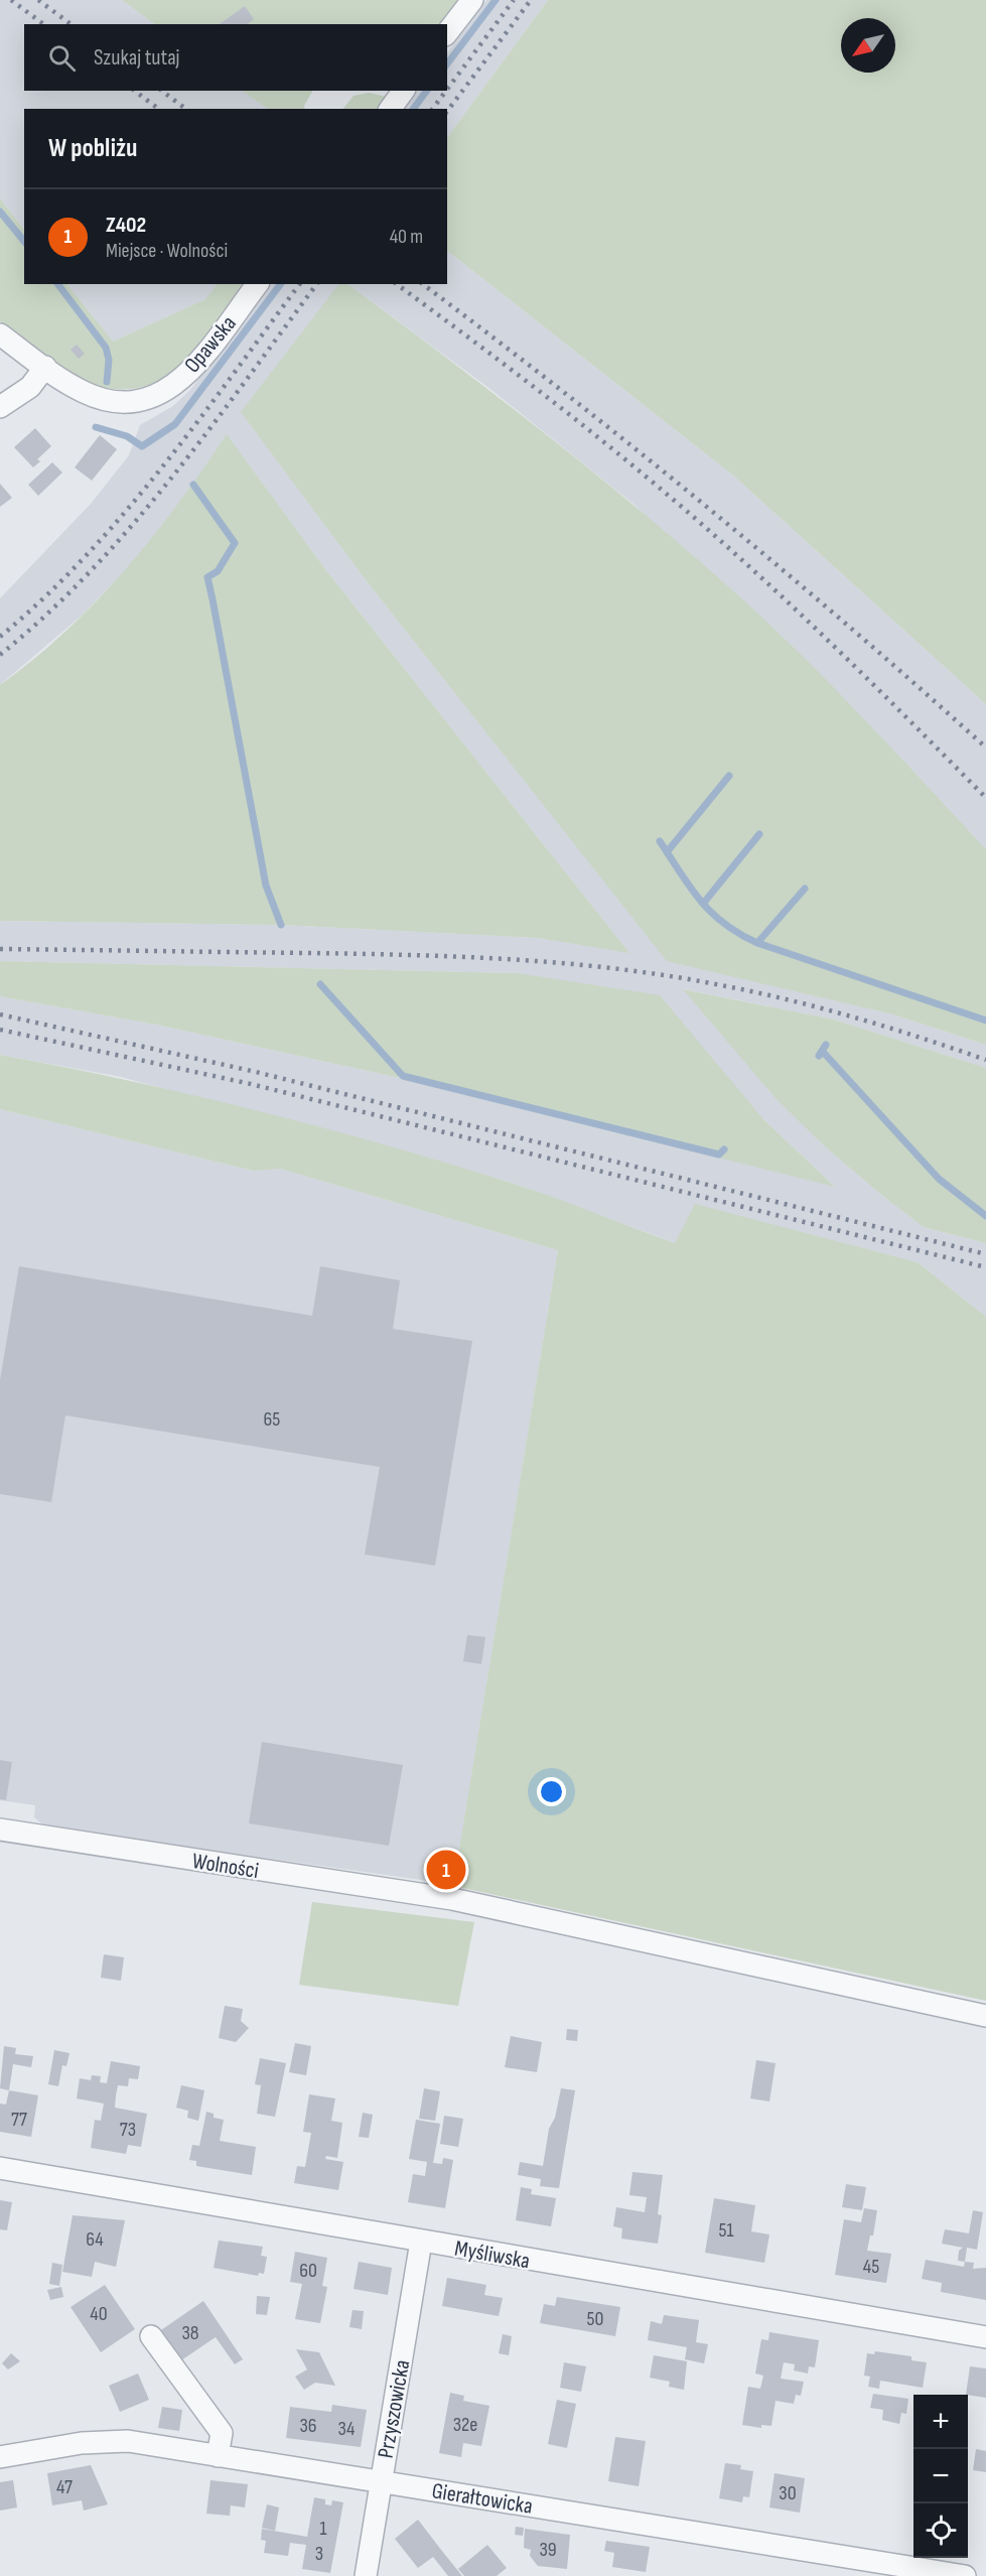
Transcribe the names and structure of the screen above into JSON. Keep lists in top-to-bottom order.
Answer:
{
  "streets": {
    "street": [
      "Opawska",
      "Wolności",
      "Myśliwska",
      "Przyszowicka",
      "Gierałtowicka"
    ]
  },
  "crossings": [
    ["Myśliwska", "Przyszowicka"],
    ["Przyszowicka", "Gierałtowicka"]
  ],
  "house_numbers": [
    "65",
    "77",
    "73",
    "51",
    "64",
    "45",
    "60",
    "40",
    "50",
    "38",
    "32e",
    "36",
    "34",
    "47",
    "30",
    "1",
    "39",
    "3"
  ],
  "north": "bottom left",
  "page": {
    "search": "Szukaj tutaj",
    "heading": "W pobliżu",
    "list": [
      {
        "mark": "1",
        "name": "Z402",
        "note": "Miejsce · Wolności",
        "value": "40 m"
      }
    ],
    "pins": "1",
    "map_buttons": ["+", "−"]
  }
}
